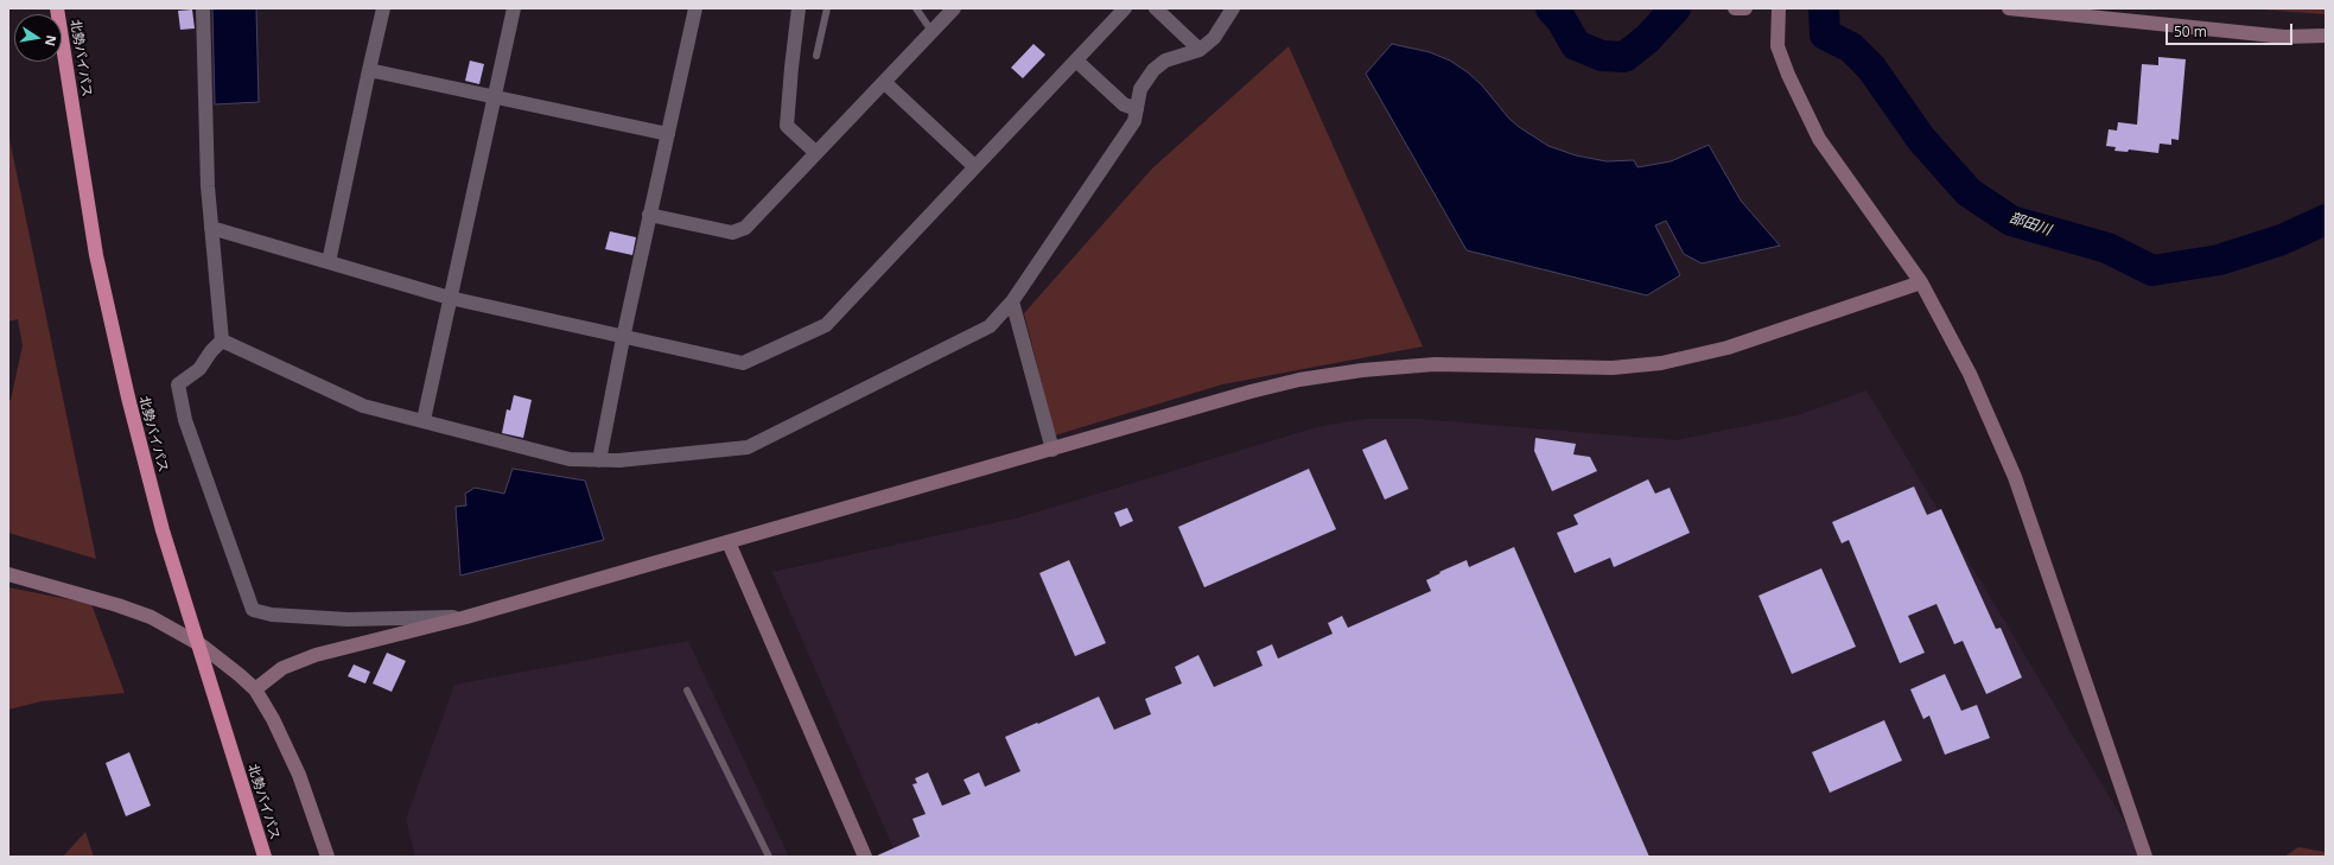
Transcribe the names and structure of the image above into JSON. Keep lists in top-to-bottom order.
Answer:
{
  "streets": {
    "highway": ["北勢バイパス"]
  },
  "water": ["部田川"],
  "scale_bar": "50 m",
  "north": "right"
}
